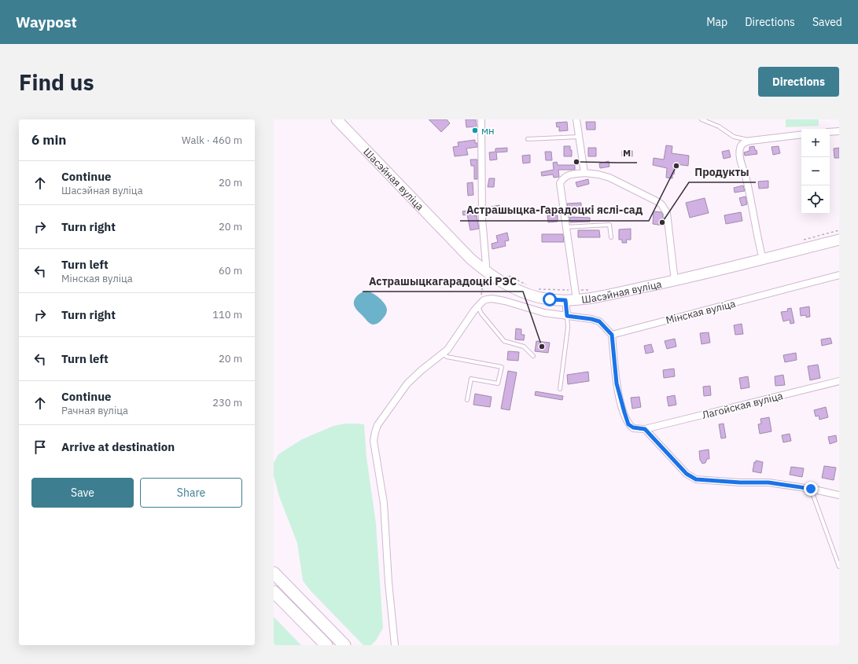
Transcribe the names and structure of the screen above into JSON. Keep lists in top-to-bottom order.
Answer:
{
  "streets": {
    "main road": ["Шасэйная вуліца"],
    "street": ["Мінская вуліца", "Лагойская вуліца"]
  },
  "places": [
    "мн",
    "м",
    "Астрашыцка-Гарадоцкі яслі-сад",
    "Продукты",
    "Астрашыцкагарадоцкі РЭС"
  ],
  "page": {
    "header": "Waypost",
    "nav": ["Map", "Directions", "Saved"],
    "buttons": [
      "Directions",
      ["Save", "Share"]
    ],
    "title": "Find us",
    "heading": ["6 min", "Walk · 460 m"],
    "map_buttons": ["+", "−"],
    "list": [
      ["Continue", "Шасэйная вуліца", "20 m"],
      ["Turn right", "20 m"],
      ["Turn left", "Мінская вуліца", "60 m"],
      ["Turn right", "110 m"],
      ["Turn left", "20 m"],
      ["Continue", "Рачная вуліца", "230 m"],
      "Arrive at destination"
    ]
  }
}
